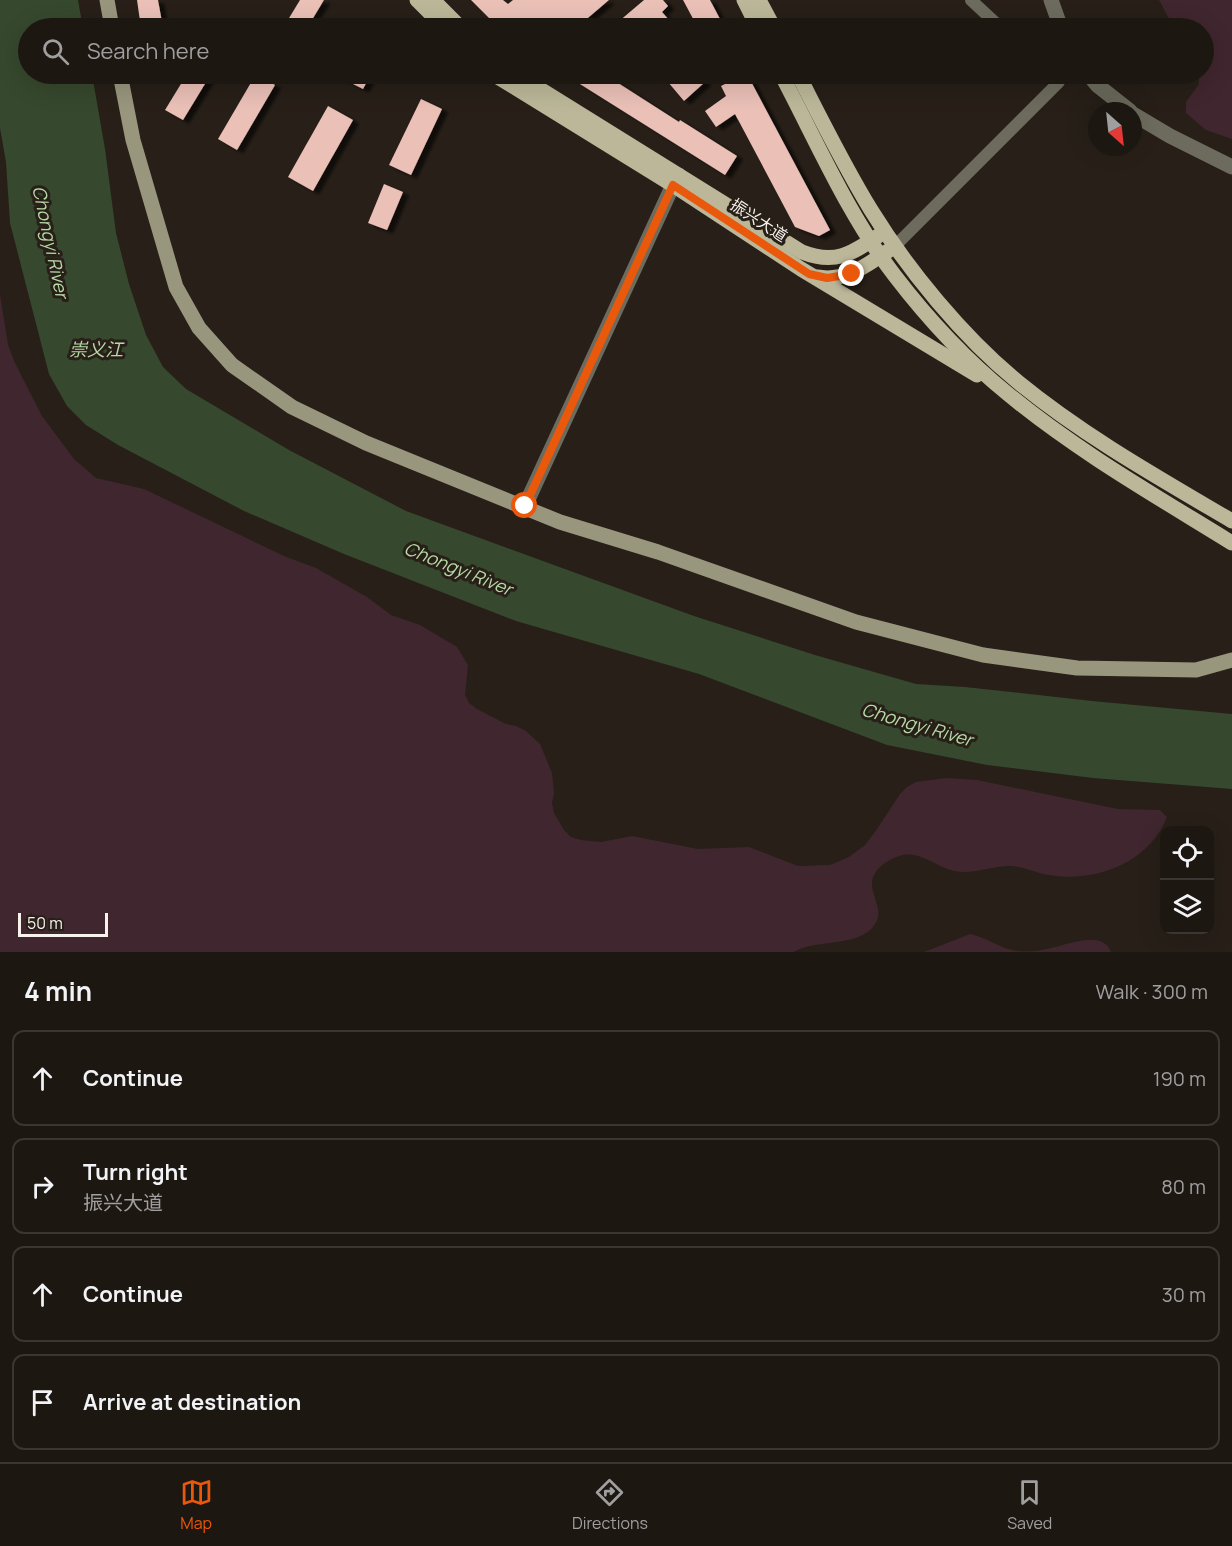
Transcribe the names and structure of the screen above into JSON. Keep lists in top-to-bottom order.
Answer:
{
  "streets": {
    "main road": ["振兴大道"]
  },
  "water": ["Chongyi River", "崇义江"],
  "scale_bar": "50 m",
  "north": "bottom right",
  "page": {
    "search": "Search here",
    "scale": "50 m",
    "heading": ["4 min", "Walk · 300 m"],
    "list": [
      ["Continue", "190 m"],
      ["Turn right", "振兴大道", "80 m"],
      ["Continue", "30 m"],
      "Arrive at destination"
    ],
    "nav": ["Map", "Directions", "Saved"]
  }
}
